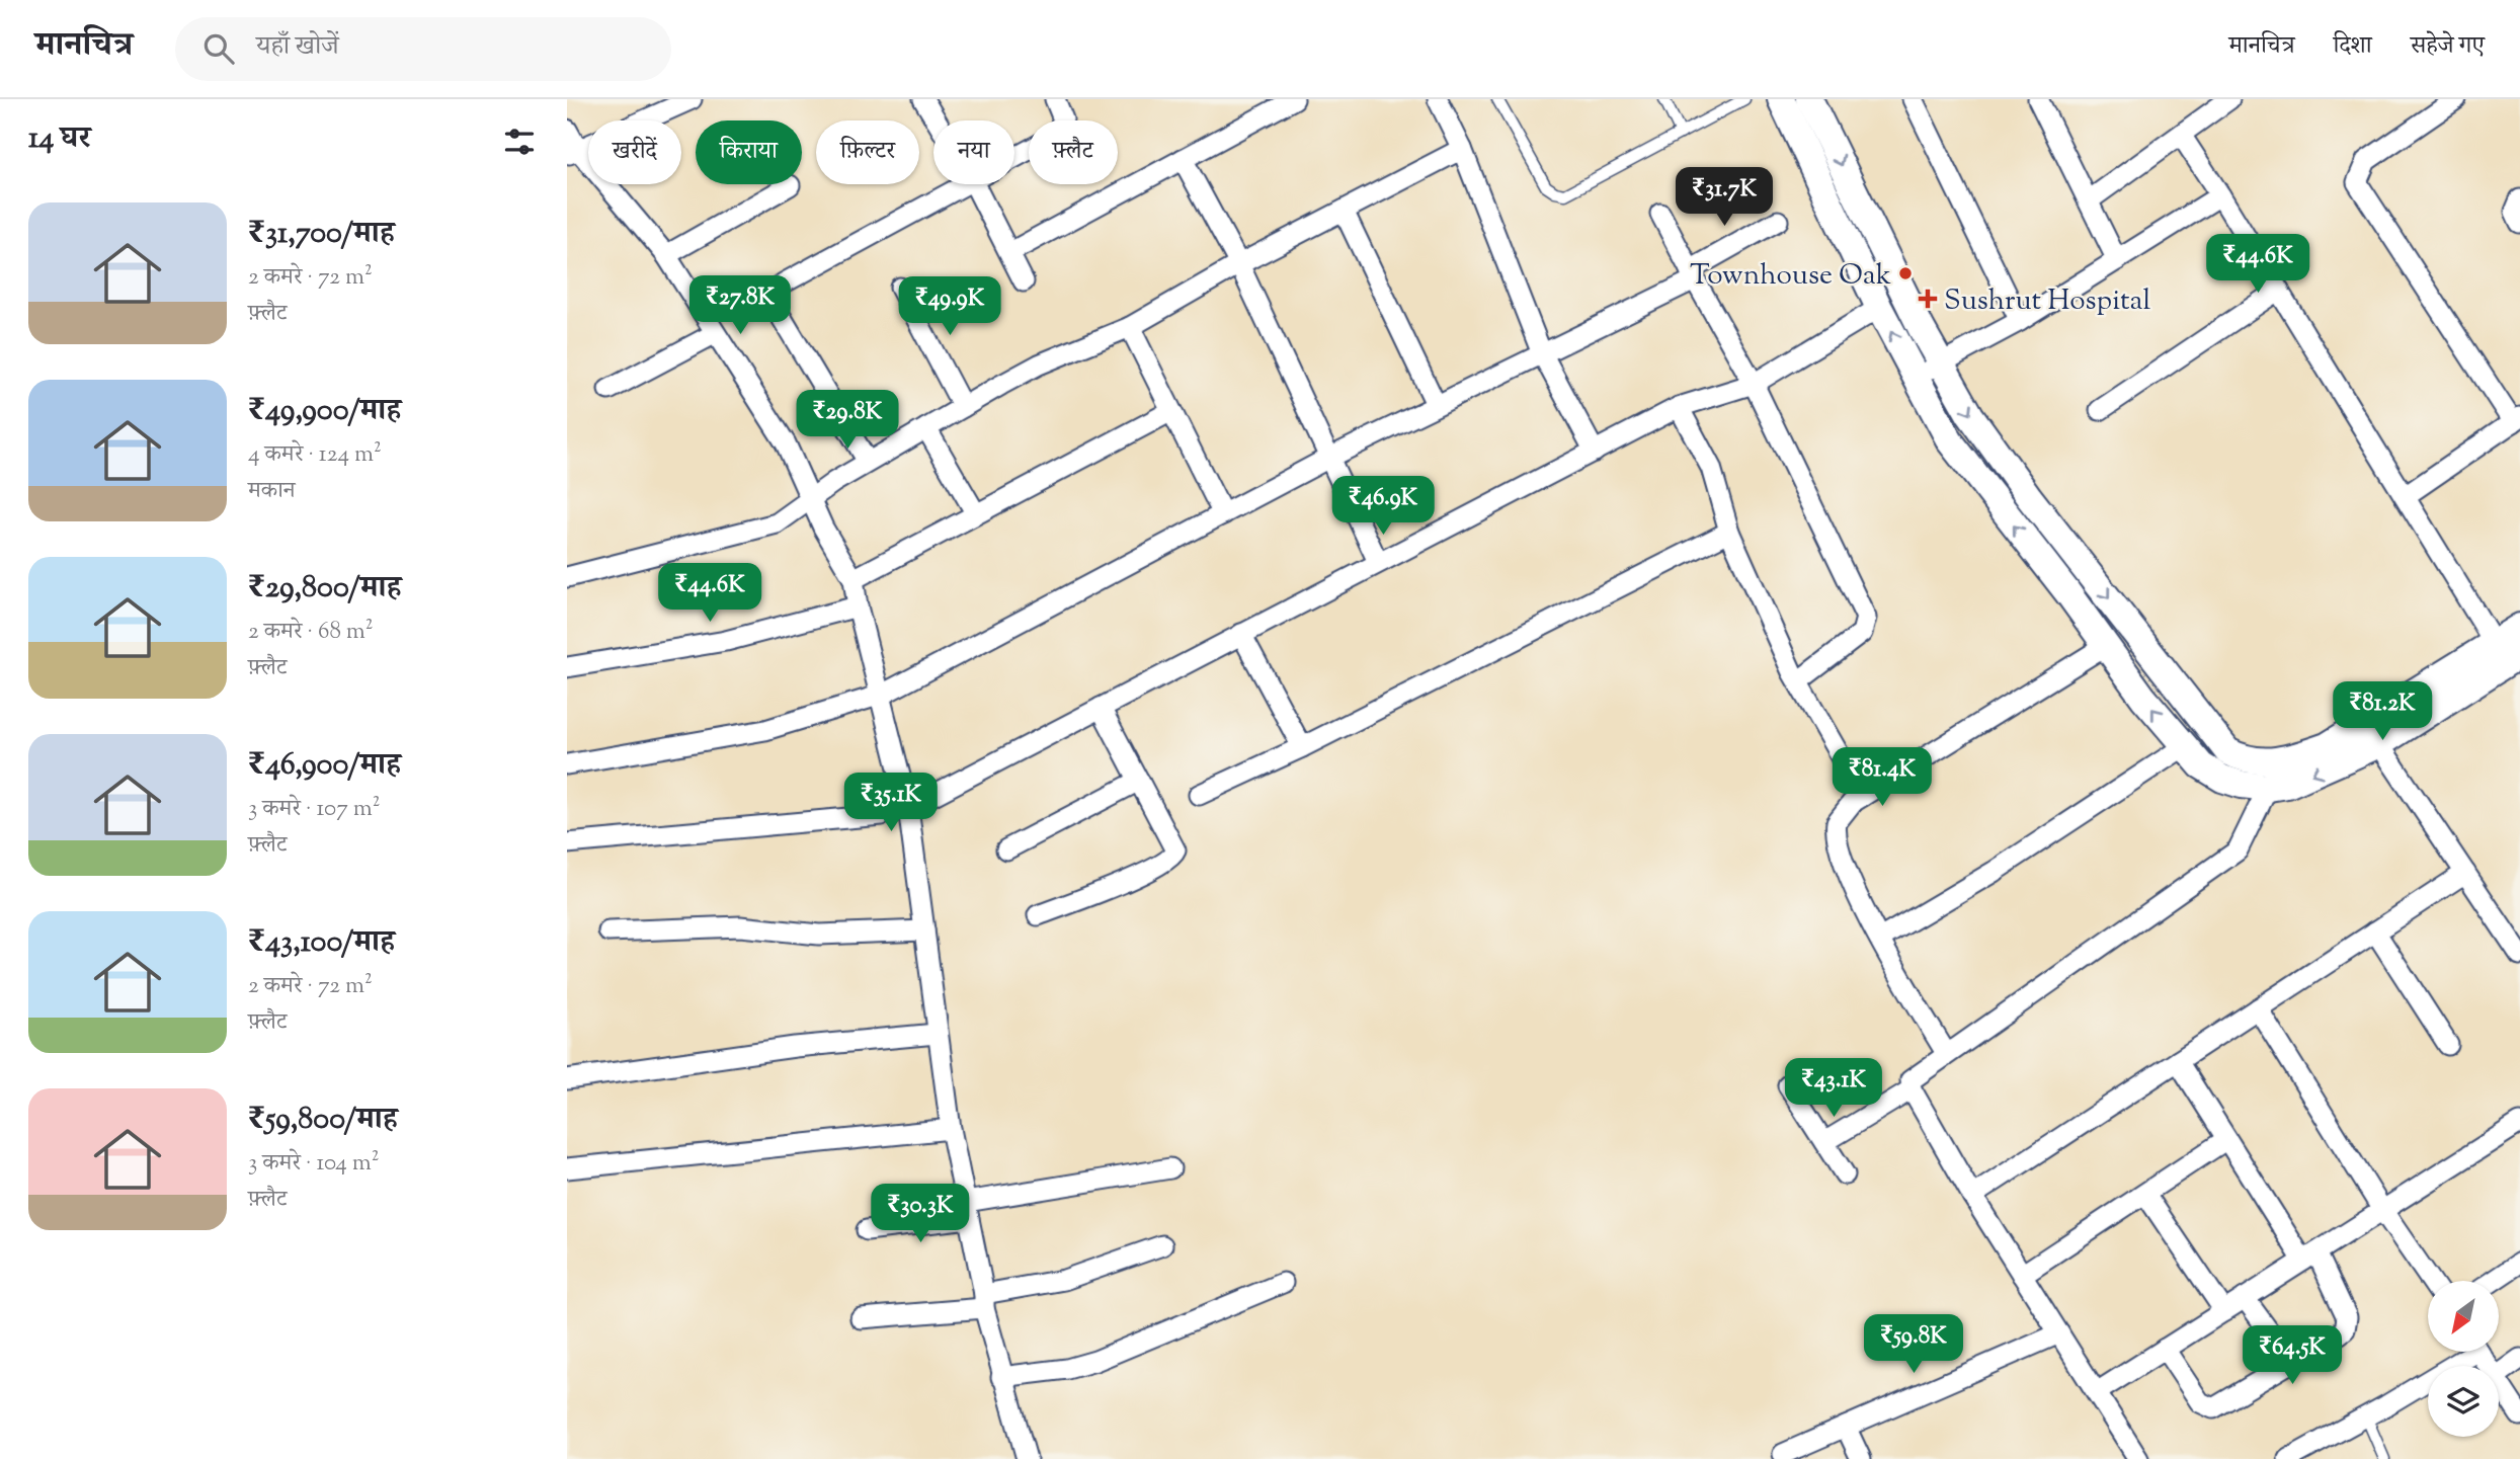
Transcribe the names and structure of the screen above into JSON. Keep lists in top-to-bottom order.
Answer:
{
  "places": {
    "other": ["Townhouse Oak"],
    "health": ["Sushrut Hospital"]
  },
  "north": "bottom left",
  "page": {
    "header": "मानचित्र",
    "search": "यहाँ खोजें",
    "nav": ["मानचित्र", "दिशा", "सहेजे गए"],
    "heading": "14 घर",
    "chip": [
      "खरीदें",
      "किराया",
      "फ़िल्टर",
      "नया",
      "फ़्लैट"
    ],
    "price": [
      "₹31.7K",
      "₹44.6K",
      "₹27.8K",
      "₹49.9K",
      "₹29.8K",
      "₹46.9K",
      "₹44.6K",
      "₹81.2K",
      "₹81.4K",
      "₹35.1K",
      "₹43.1K",
      "₹30.3K",
      "₹59.8K",
      "₹64.5K"
    ],
    "list": [
      {
        "name": "₹31,700/माह",
        "note": "2 कमरे · 72 m² · फ़्लैट"
      },
      {
        "name": "₹49,900/माह",
        "note": "4 कमरे · 124 m² · मकान"
      },
      {
        "name": "₹29,800/माह",
        "note": "2 कमरे · 68 m² · फ़्लैट"
      },
      {
        "name": "₹46,900/माह",
        "note": "3 कमरे · 107 m² · फ़्लैट"
      },
      {
        "name": "₹43,100/माह",
        "note": "2 कमरे · 72 m² · फ़्लैट"
      },
      {
        "name": "₹59,800/माह",
        "note": "3 कमरे · 104 m² · फ़्लैट"
      }
    ]
  }
}
